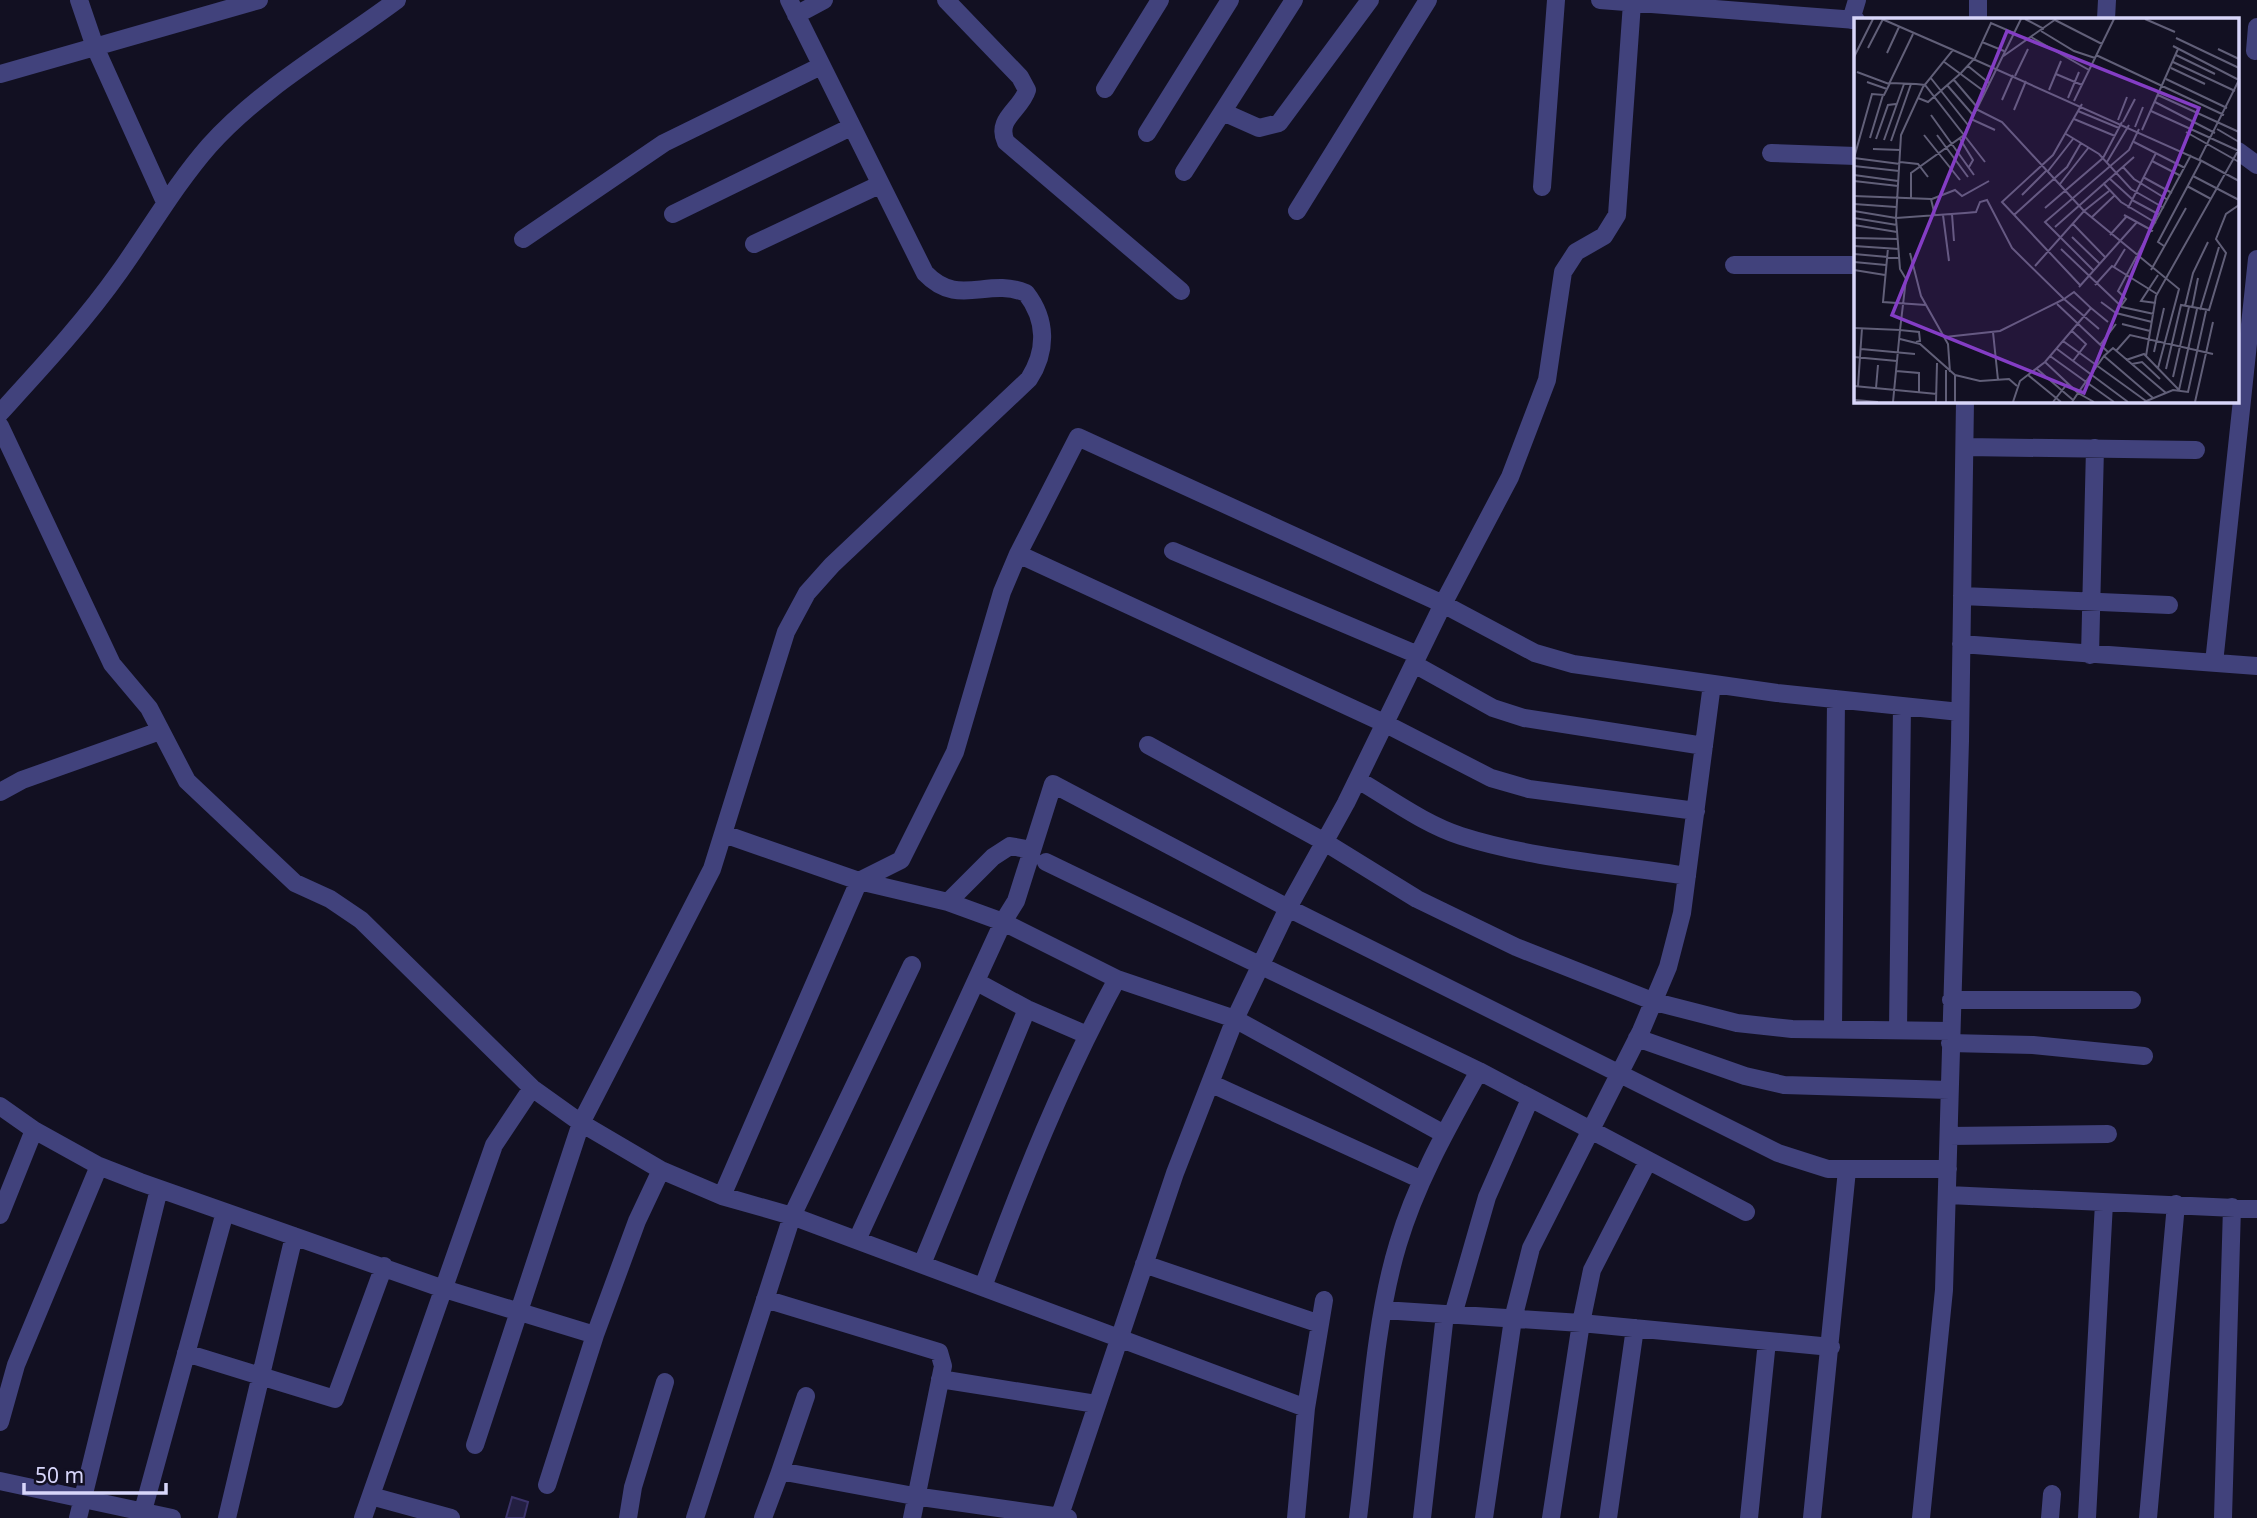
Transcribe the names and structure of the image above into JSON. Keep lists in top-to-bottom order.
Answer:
{
  "scale_bar": "50 m"
}
